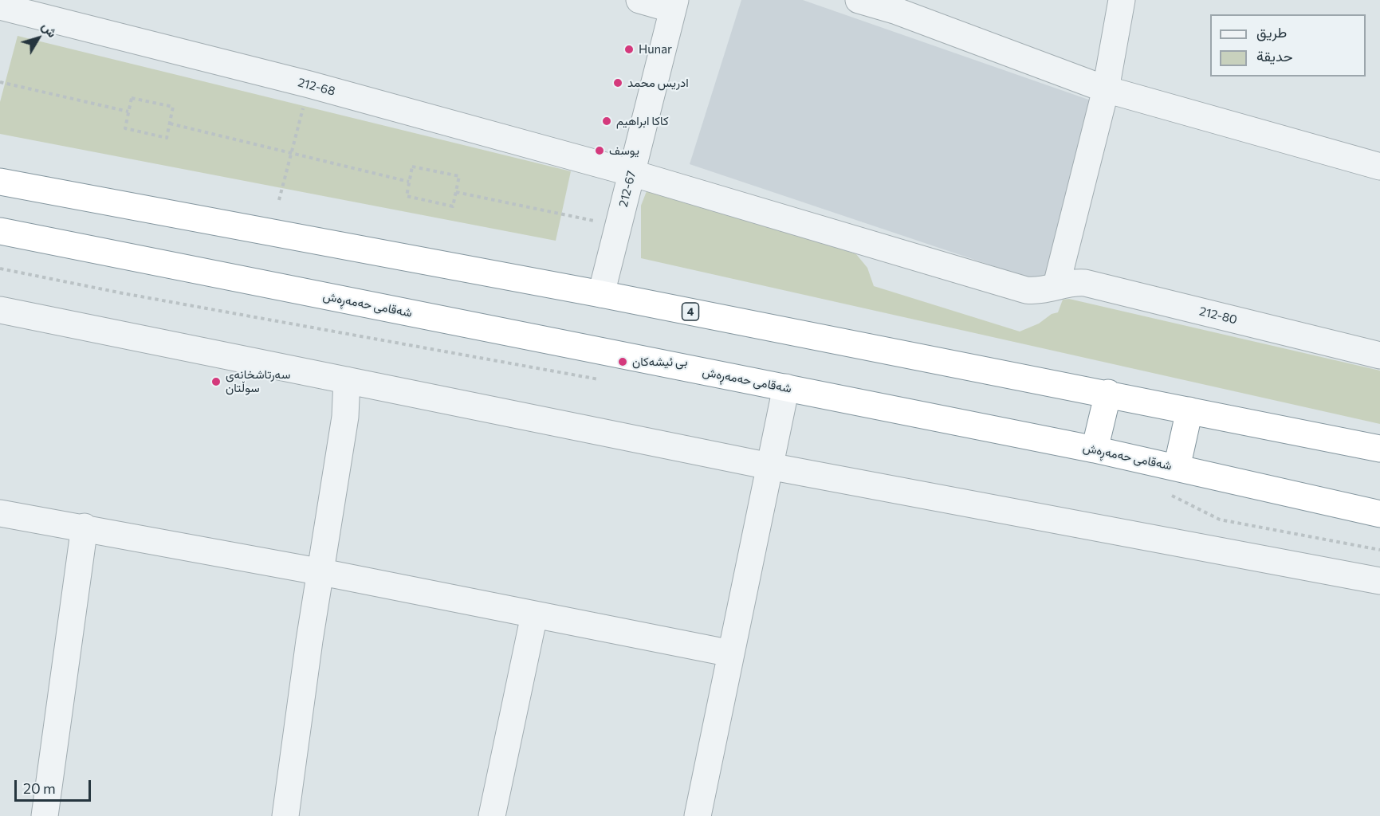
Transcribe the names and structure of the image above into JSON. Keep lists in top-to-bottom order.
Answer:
{
  "streets": {
    "highway": ["شەقامی حەمەڕەش", "4"],
    "street": ["212-68", "212-67", "212-80"]
  },
  "crossings": [
    ["212-68", "212-67"],
    ["212-68", "212-80"],
    ["212-67", "4"]
  ],
  "places": [
    "Hunar",
    "ادريس محمد",
    "کاکا ابراهيم",
    "يوسف",
    "بی ئیشەکان",
    "سەرتاشخانەی سوڵتان"
  ],
  "legend": ["طريق", "حديقة"],
  "scale_bar": "20 m",
  "north": "top right"
}
